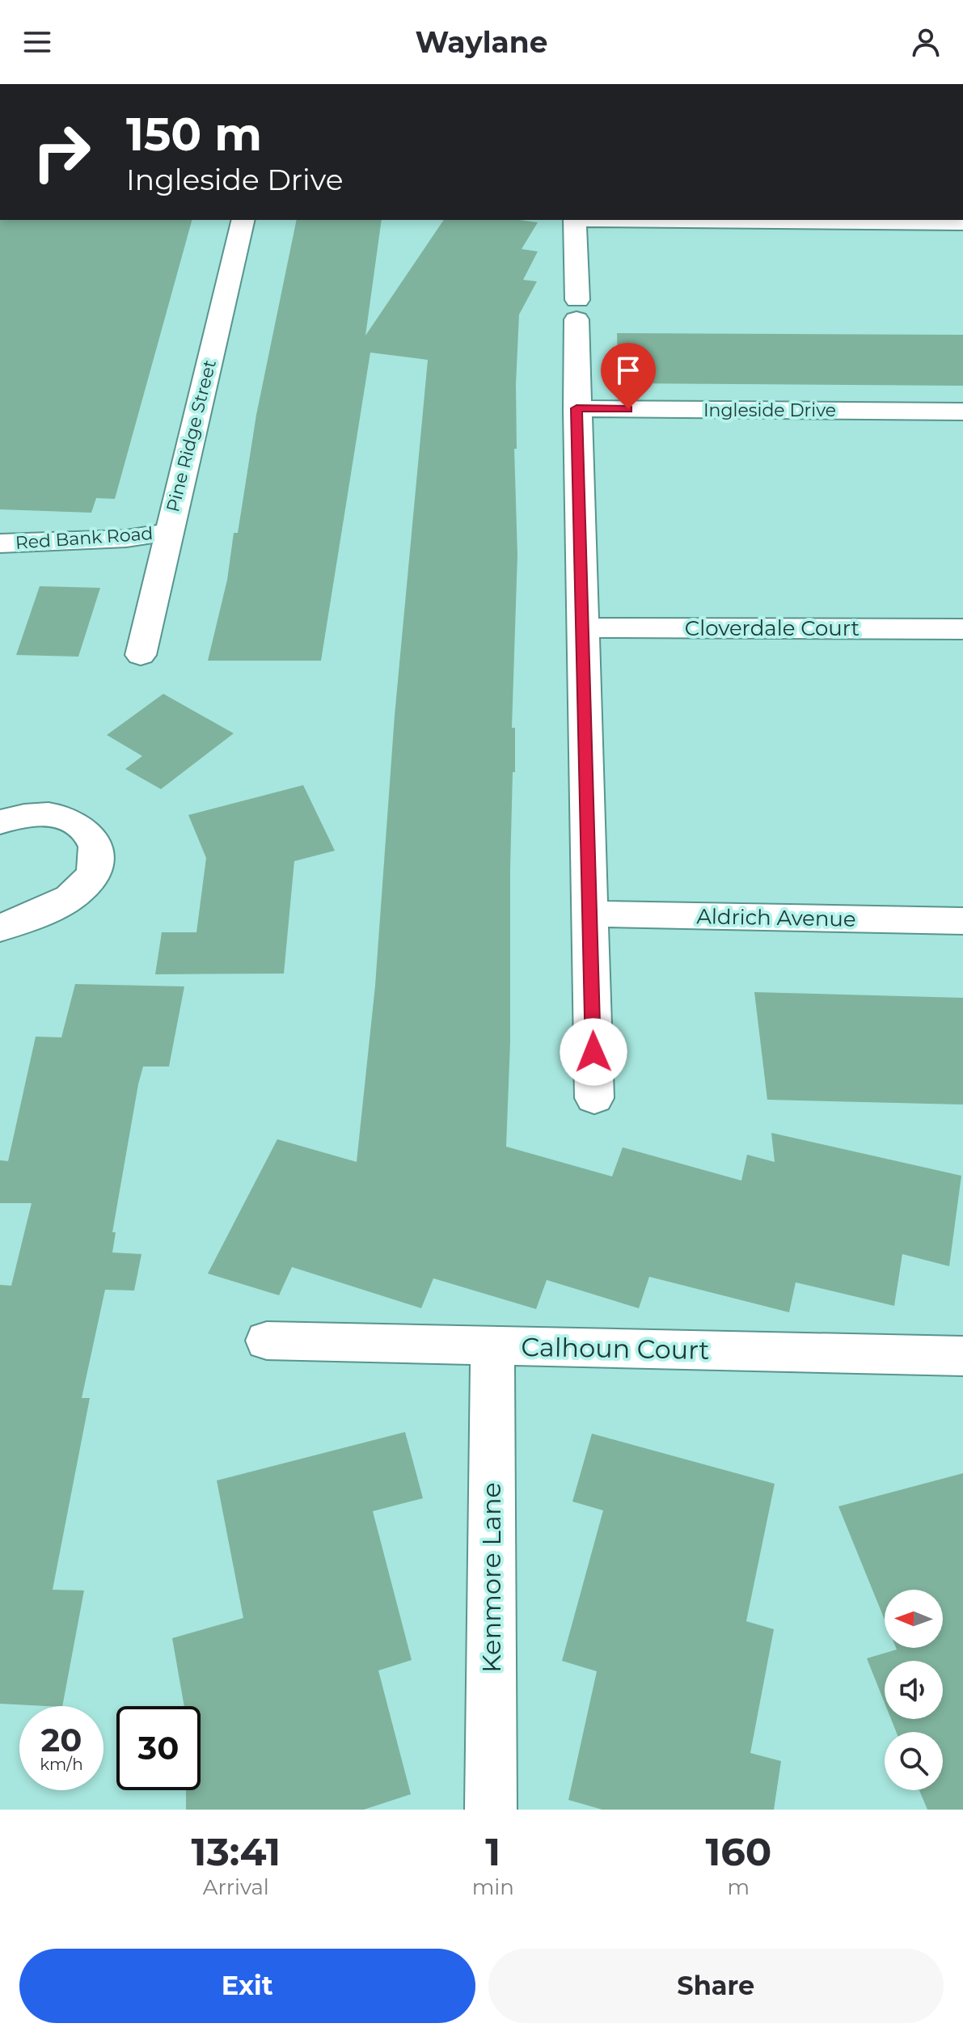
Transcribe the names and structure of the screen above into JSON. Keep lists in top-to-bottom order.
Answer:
{
  "streets": {
    "street": [
      "Ingleside Drive",
      "Pine Ridge Street",
      "Red Bank Road",
      "Cloverdale Court",
      "Aldrich Avenue",
      "Calhoun Court",
      "Kenmore Lane"
    ]
  },
  "crossings": [
    ["Pine Ridge Street", "Red Bank Road"],
    ["Calhoun Court", "Kenmore Lane"]
  ],
  "north": "left",
  "page": {
    "header": "Waylane",
    "turn": ["150 m", "Ingleside Drive"],
    "speed": "20 km/h",
    "limit": "30",
    "eta": [
      "13:41",
      "Arrival",
      "1",
      "min",
      "160",
      "m"
    ],
    "buttons": ["Exit", "Share"]
  }
}
